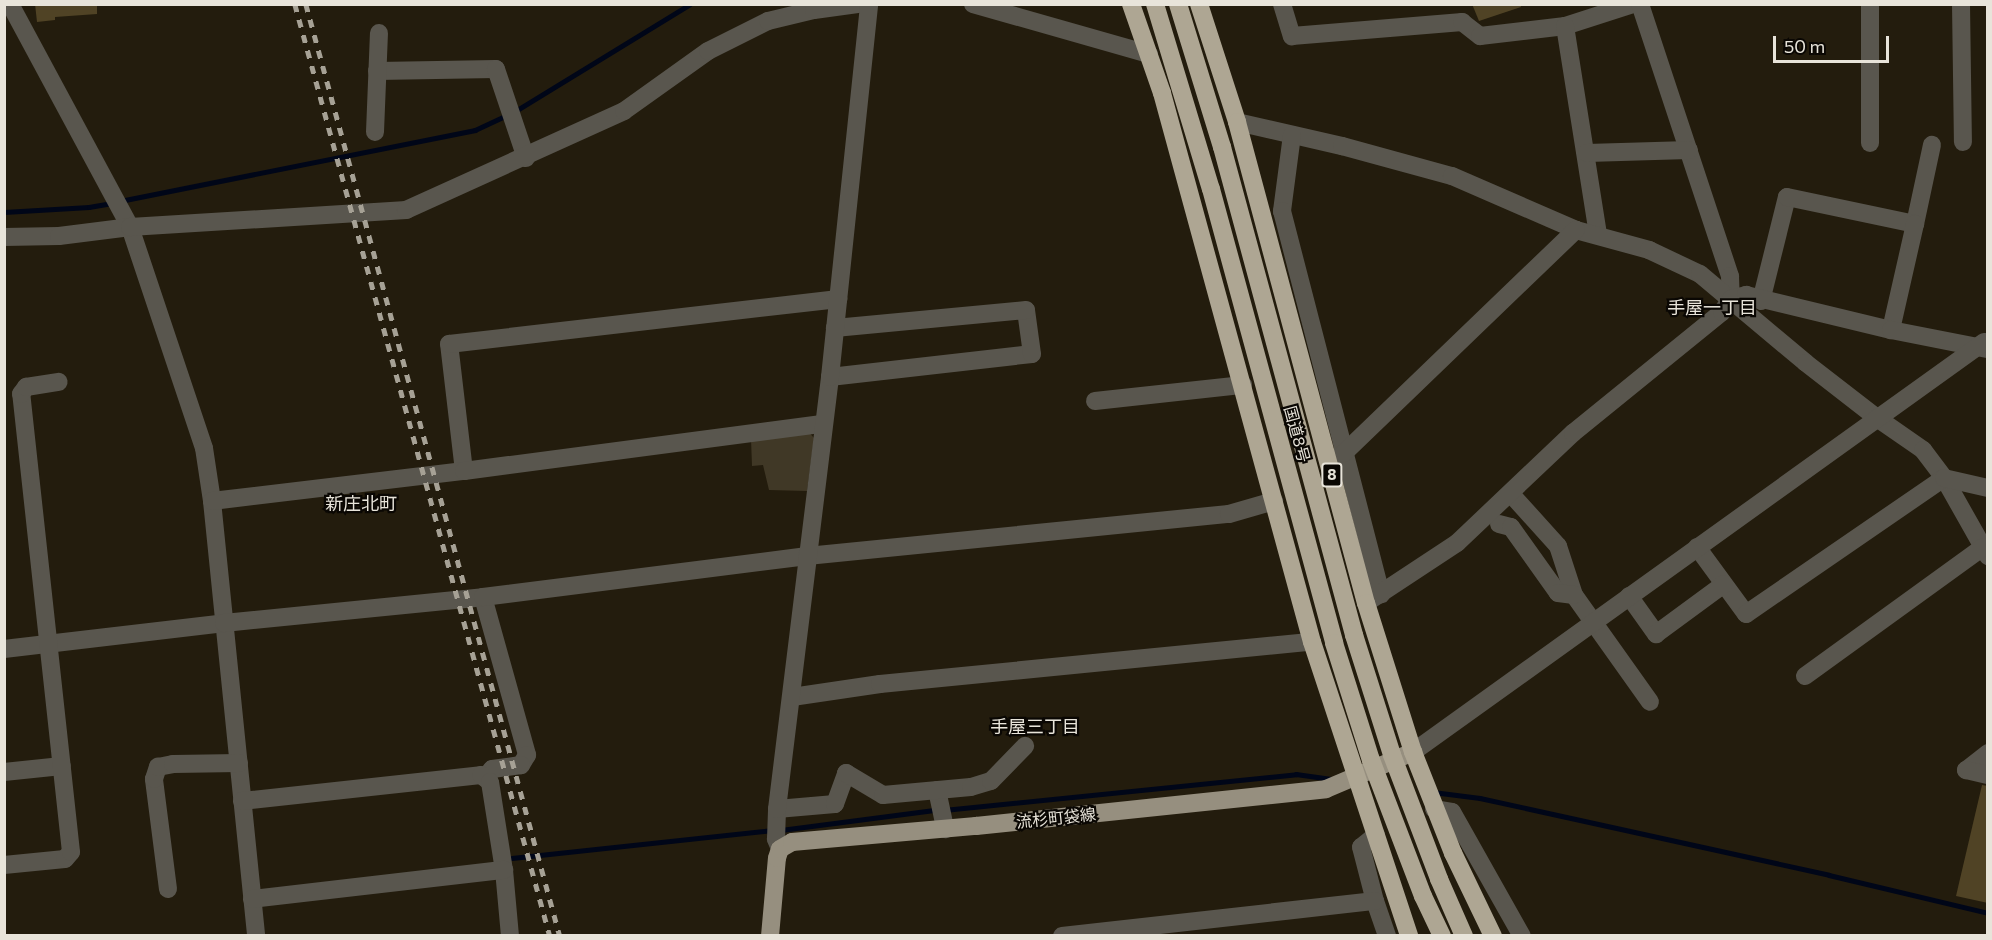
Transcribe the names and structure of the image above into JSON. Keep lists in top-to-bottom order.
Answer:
{
  "streets": {
    "highway": ["国道8号", "8"],
    "main road": ["流杉町袋線"]
  },
  "crossings": [
    ["8", "流杉町袋線"]
  ],
  "districts": ["手屋一丁目", "新庄北町", "手屋三丁目"],
  "scale_bar": "50 m"
}
